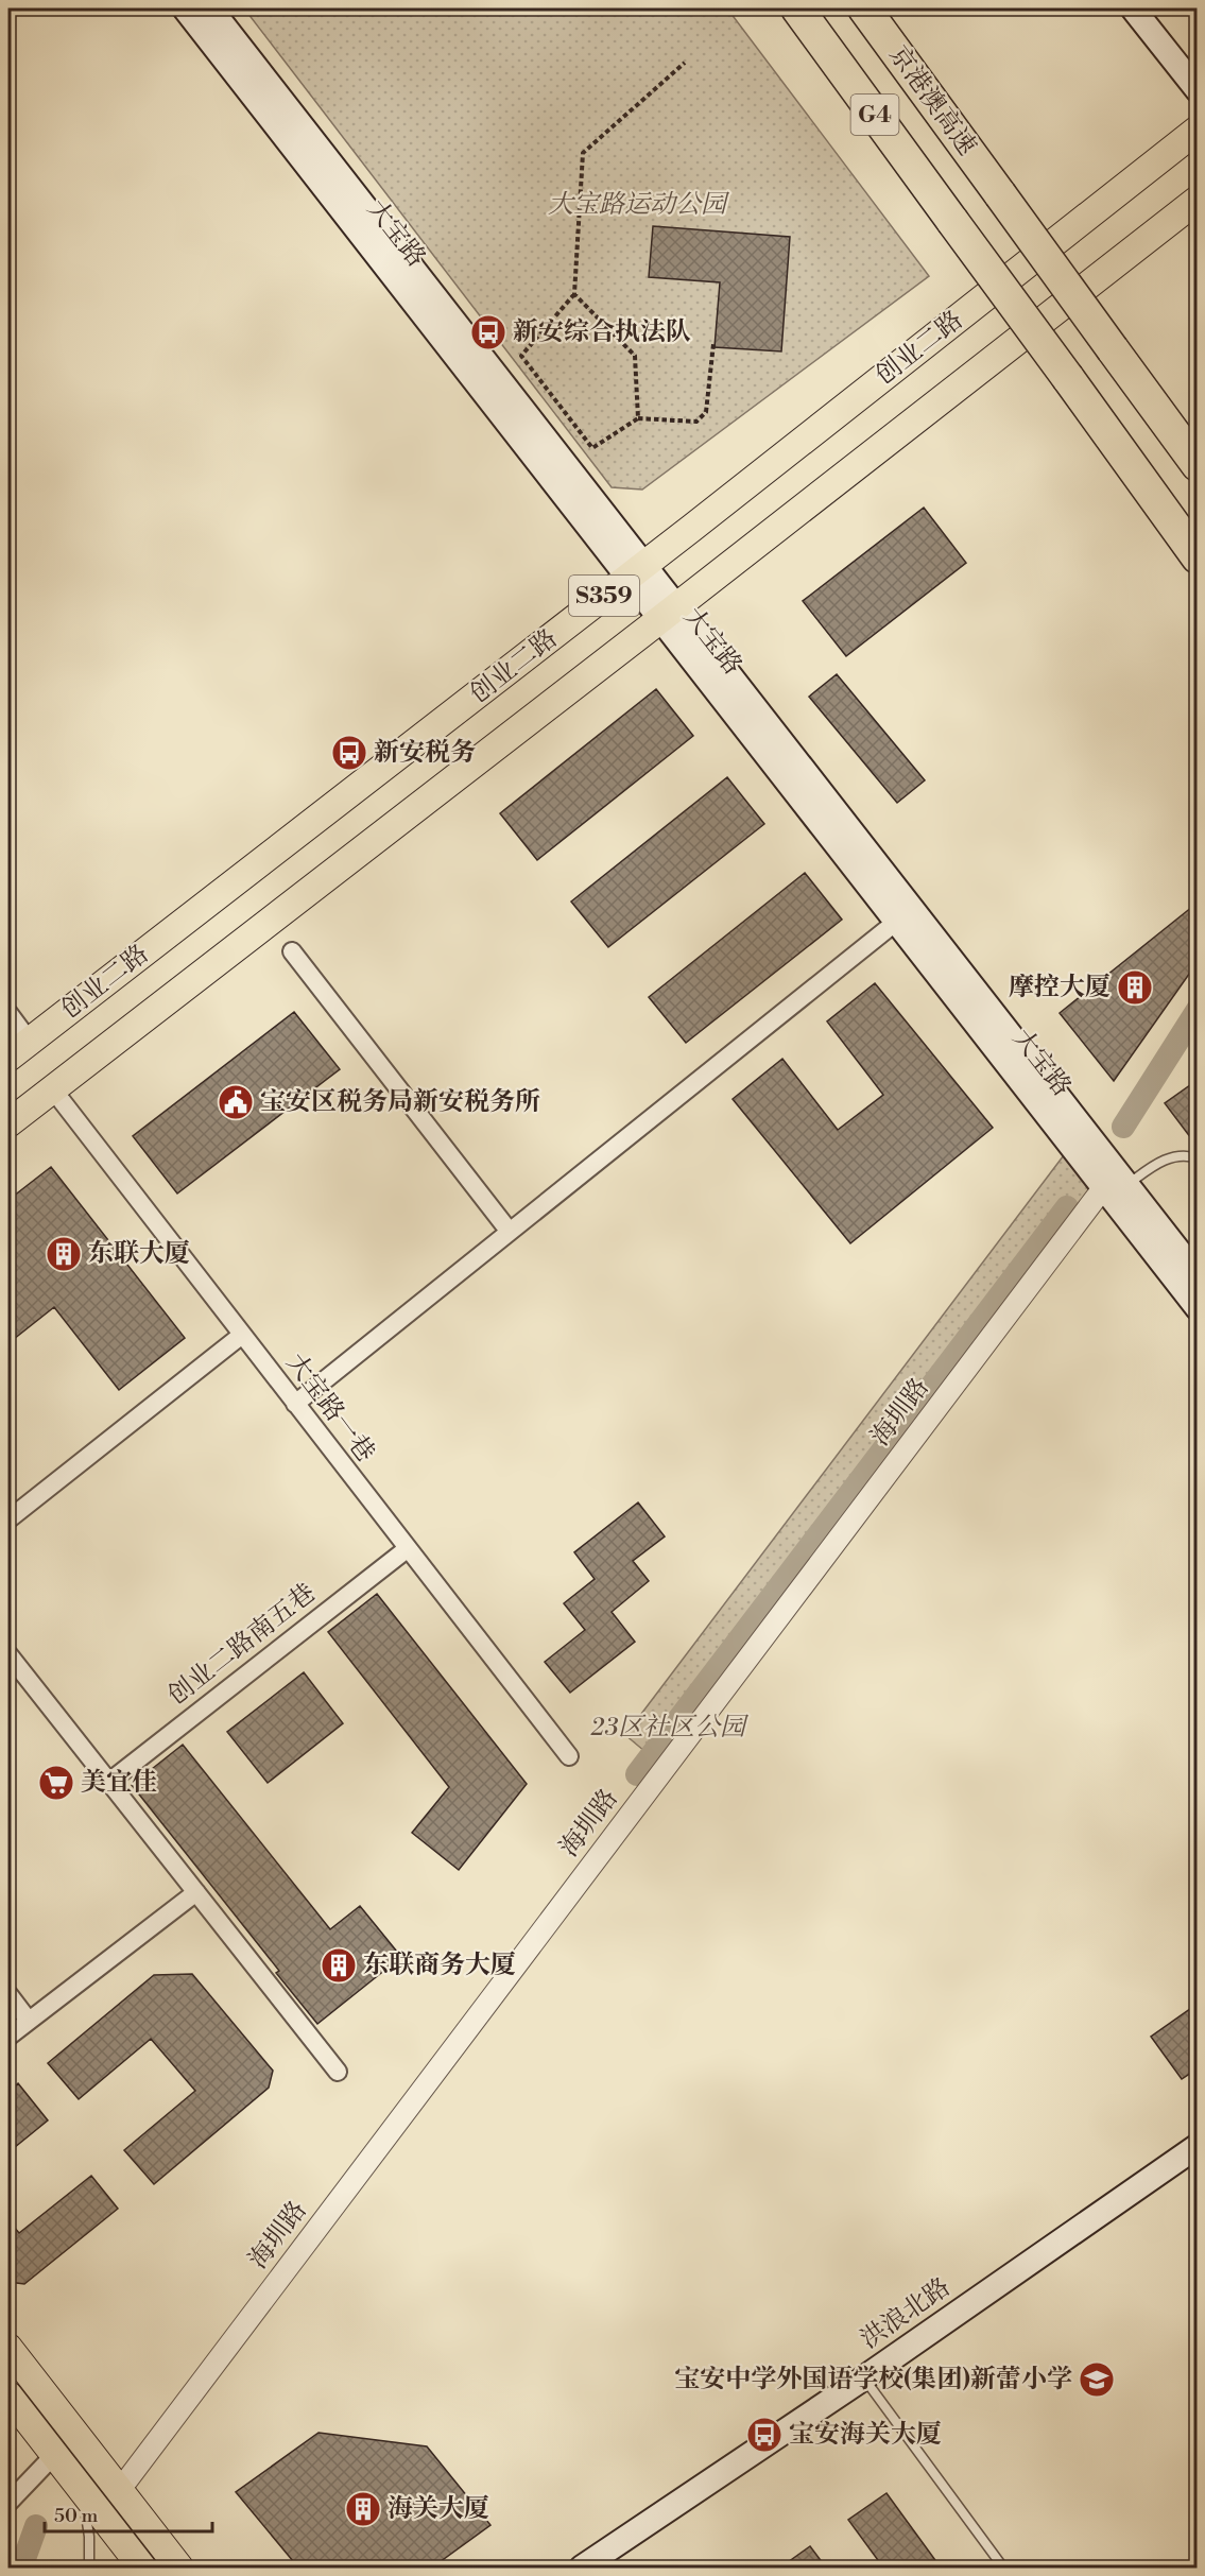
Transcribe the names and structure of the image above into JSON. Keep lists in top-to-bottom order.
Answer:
{
  "streets": {
    "highway": ["京港澳高速", "G4"],
    "main road": [
      "大宝路",
      "创业二路",
      "S359",
      "洪浪北路"
    ],
    "street": ["大宝路一巷", "海圳路", "创业二路南五巷"]
  },
  "crossings": [
    ["大宝路", "创业二路"],
    ["大宝路", "海圳路"],
    ["创业二路", "大宝路一巷"],
    ["大宝路一巷", "创业二路南五巷"]
  ],
  "parks": ["大宝路运动公园", "23区社区公园"],
  "places": {
    "bus stop": ["新安综合执法队", "新安税务", "宝安海关大厦"],
    "building": [
      "摩控大厦",
      "东联大厦",
      "东联商务大厦",
      "海关大厦"
    ],
    "public building": ["宝安区税务局新安税务所"],
    "supermarket": ["美宜佳"],
    "school or university": ["宝安中学外国语学校(集团)新蕾小学"]
  },
  "scale_bar": "50 m"
}
